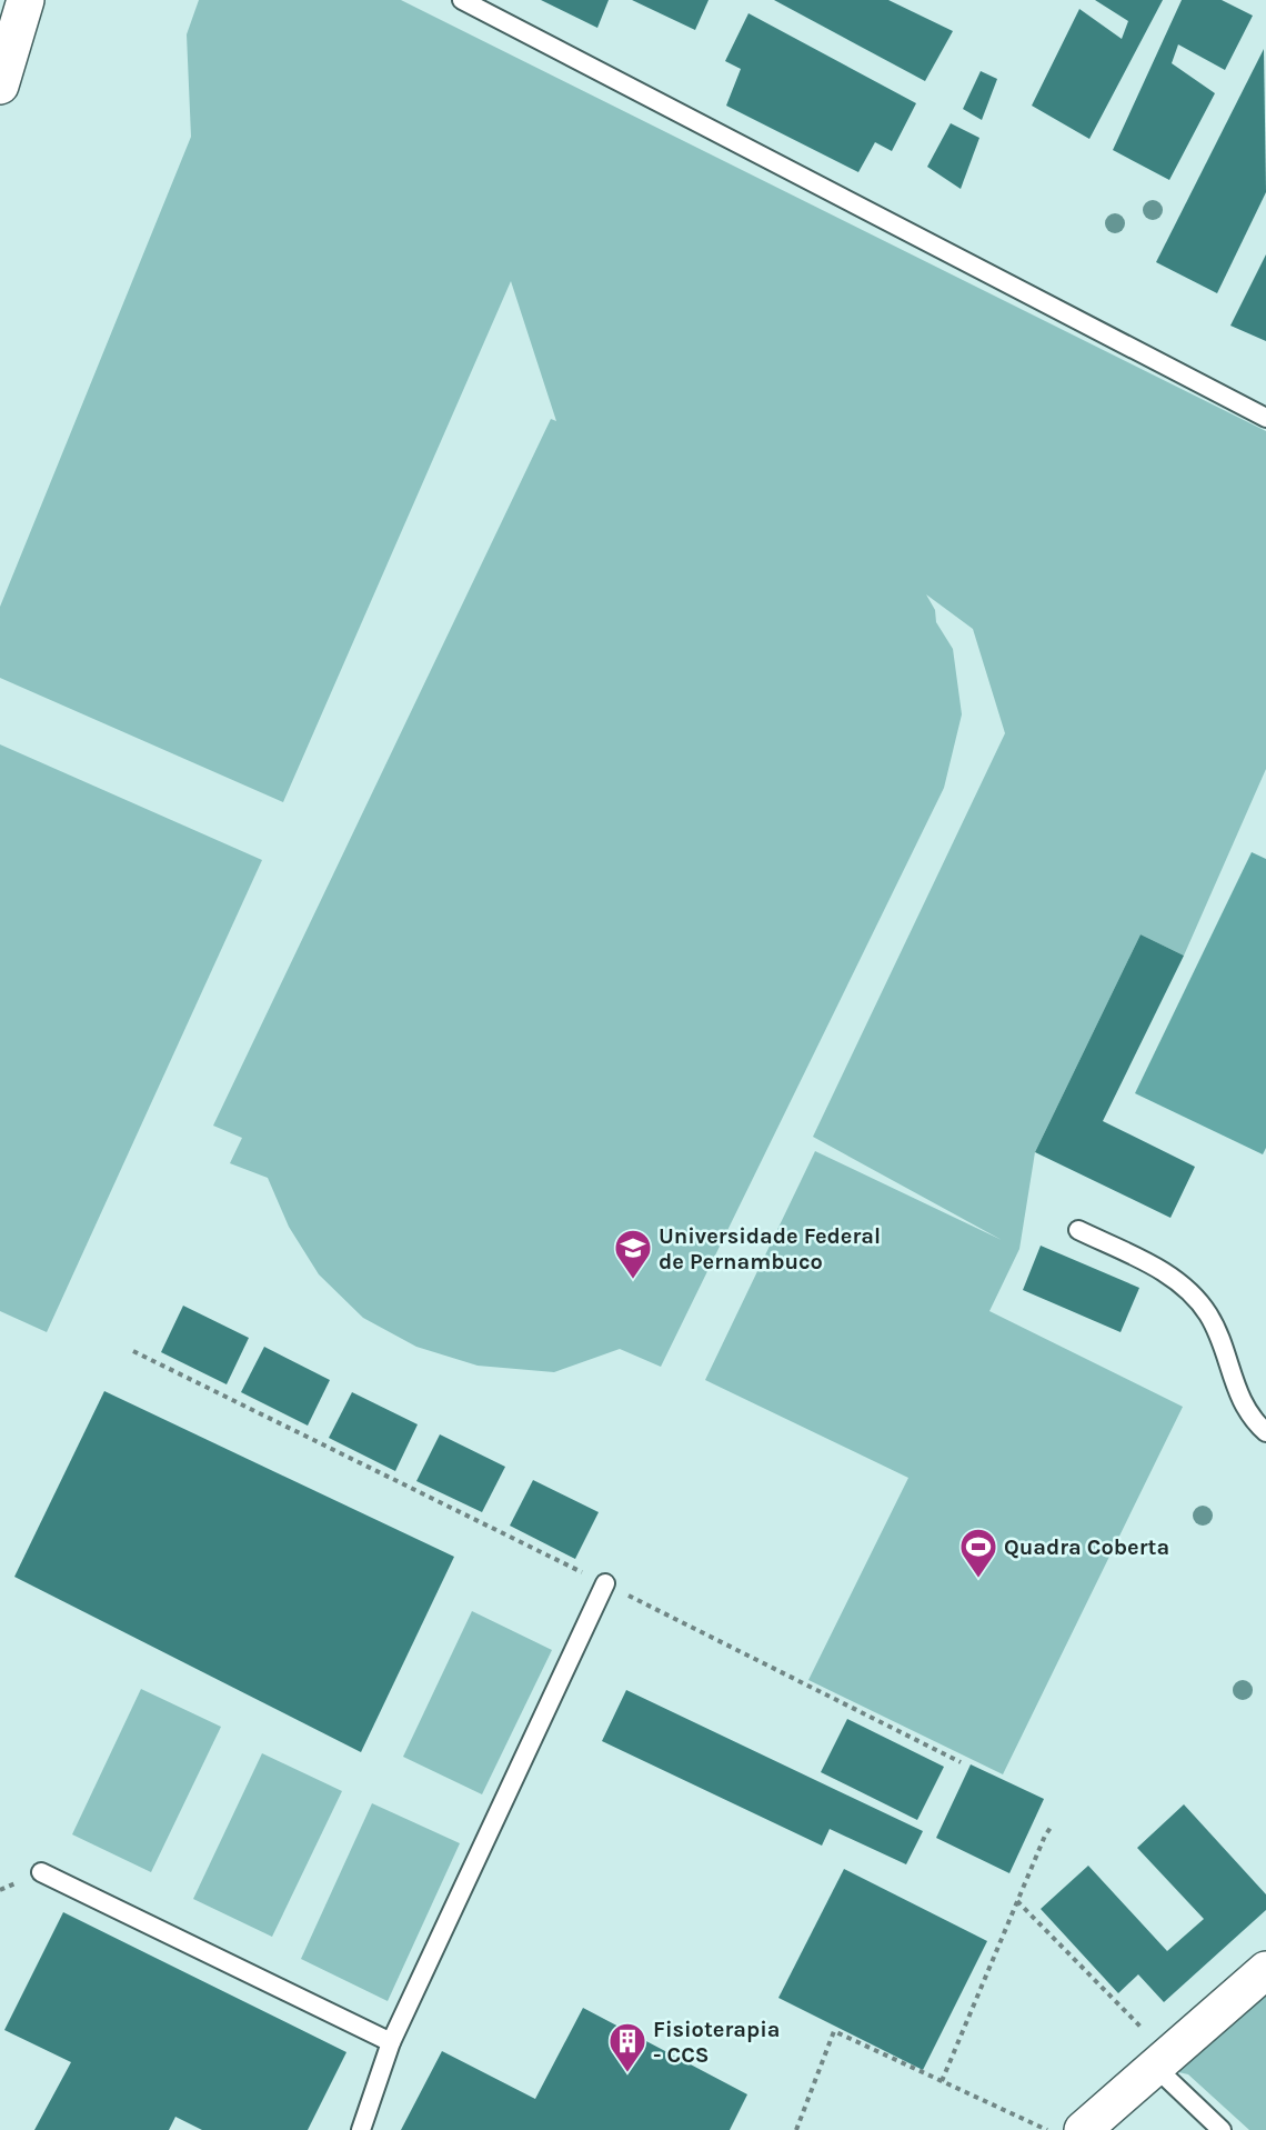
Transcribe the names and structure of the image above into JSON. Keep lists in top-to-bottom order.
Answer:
{
  "places": {
    "school or university": ["Universidade Federal de Pernambuco"],
    "sports": ["Quadra Coberta"],
    "building": ["Fisioterapia - CCS"]
  }
}
